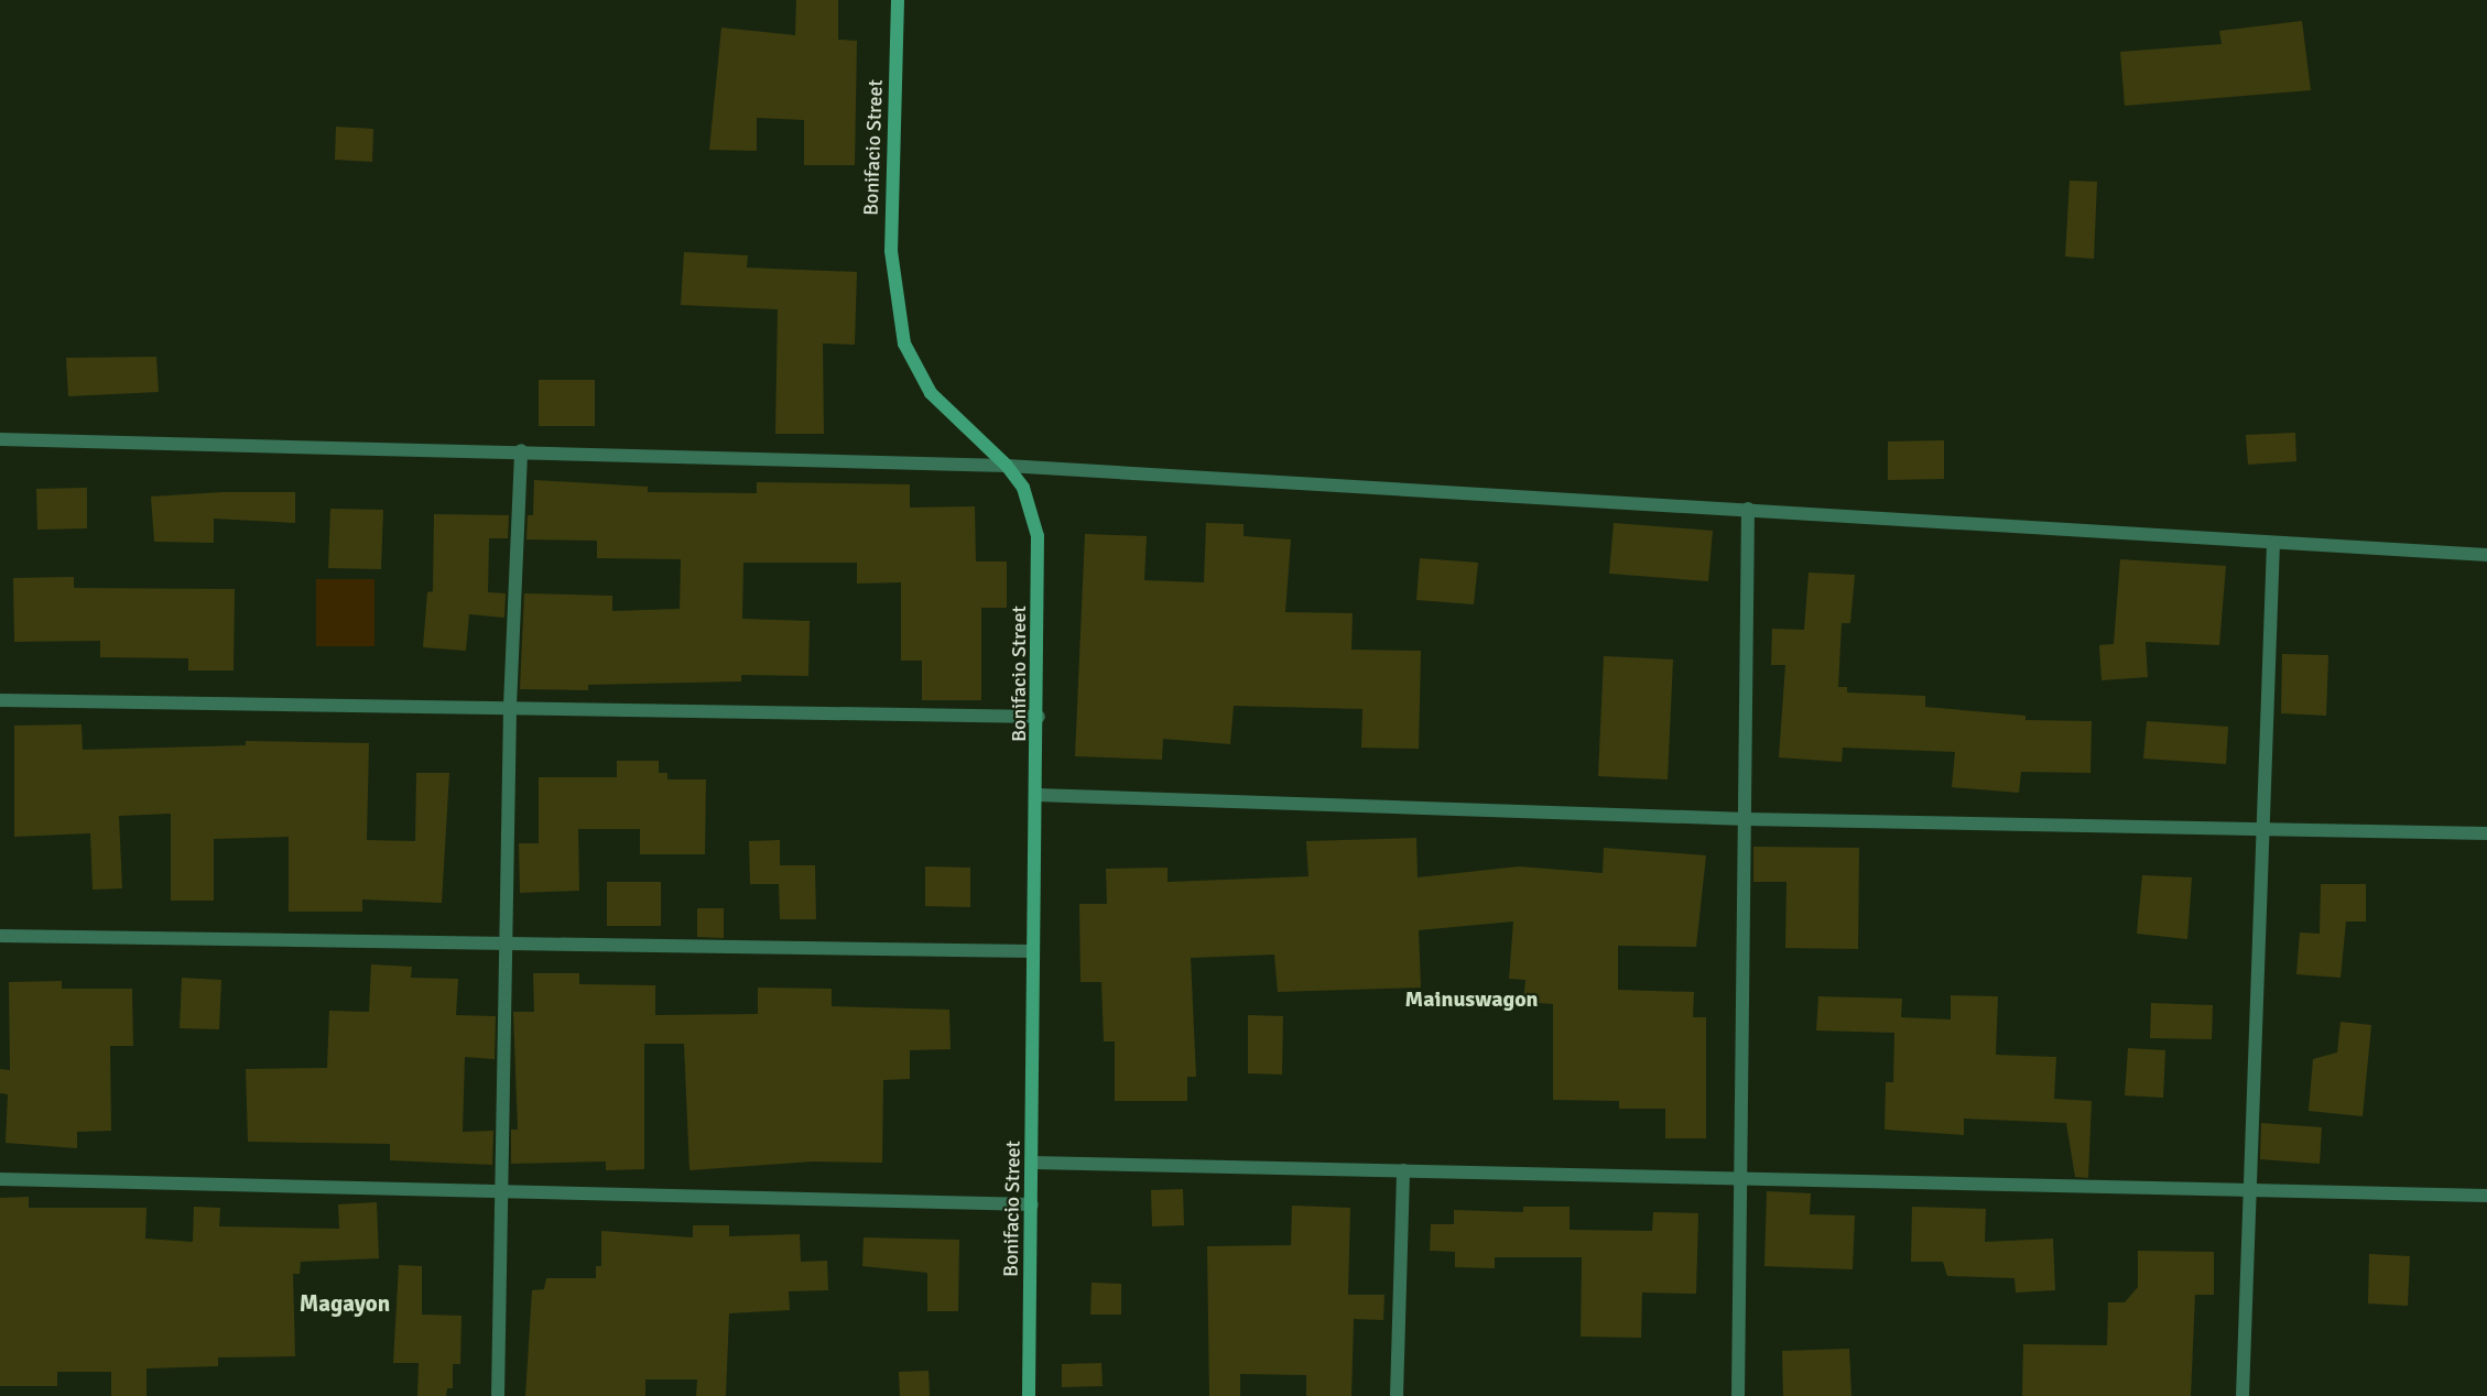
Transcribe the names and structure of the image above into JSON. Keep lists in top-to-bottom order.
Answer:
{
  "streets": {
    "street": ["Bonifacio Street"]
  },
  "districts": ["Mainuswagon", "Magayon"]
}
